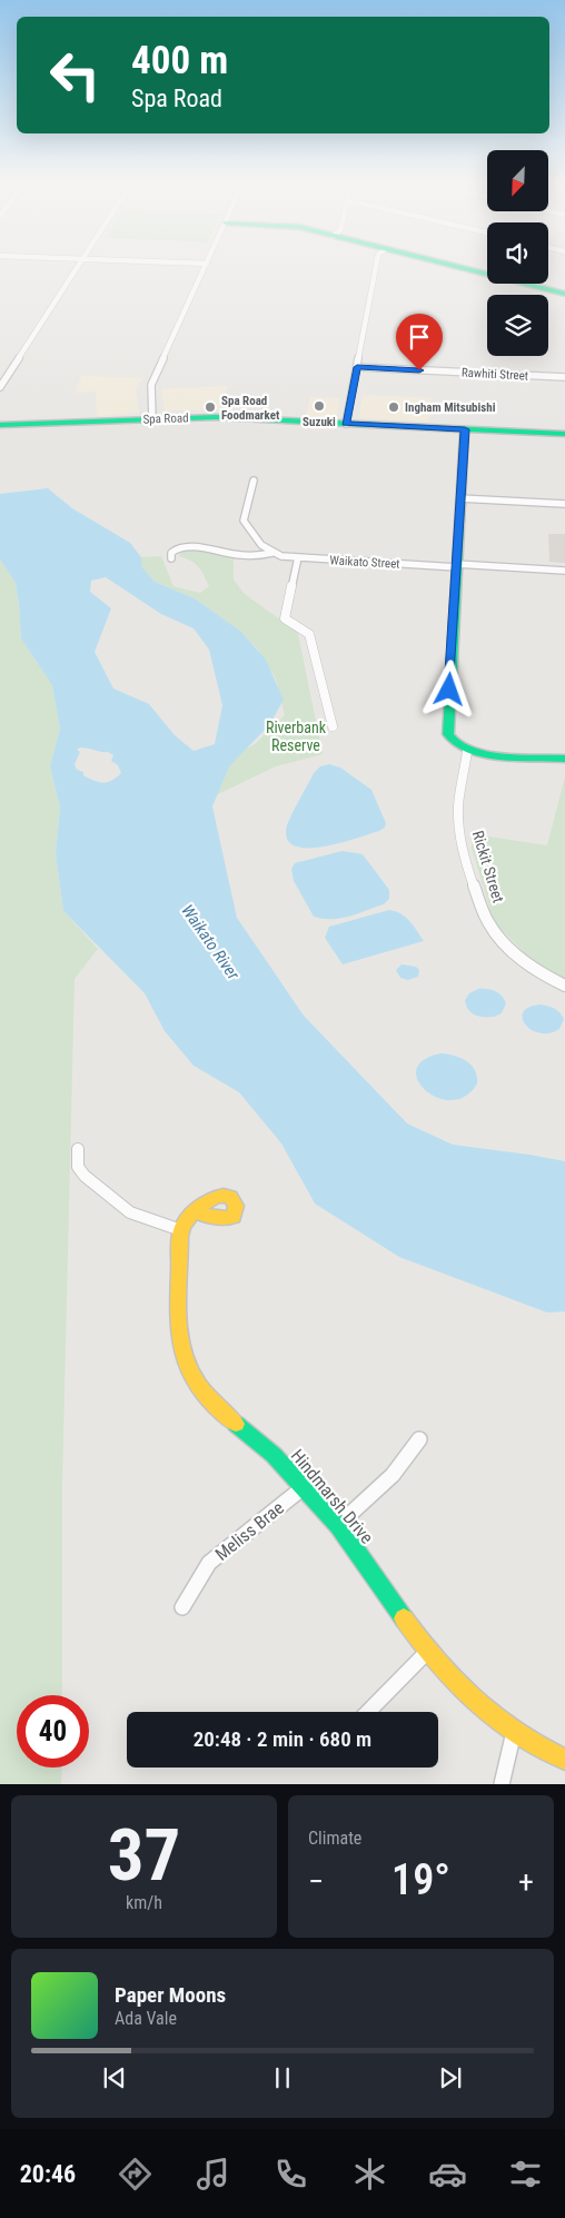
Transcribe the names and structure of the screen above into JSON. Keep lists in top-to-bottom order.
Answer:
{
  "streets": {
    "street": [
      "Rawhiti Street",
      "Spa Road",
      "Waikato Street",
      "Rickit Street",
      "Hindmarsh Drive",
      "Meliss Brae"
    ]
  },
  "crossings": [
    ["Hindmarsh Drive", "Meliss Brae"]
  ],
  "water": ["Waikato River"],
  "parks": ["Riverbank Reserve"],
  "places": ["Suzuki", "Spa Road Foodmarket", "Ingham Mitsubishi"],
  "north": "bottom left",
  "page": {
    "turn": ["400 m", "Spa Road"],
    "limit": "40",
    "trip": "20:48 · 2 min · 680 m",
    "tile": [
      ["37", "km/h"],
      "Climate"
    ],
    "heat": ["−", "19°", "+"],
    "song": ["Paper Moons", "Ada Vale"],
    "tabs": "20:46"
  }
}
